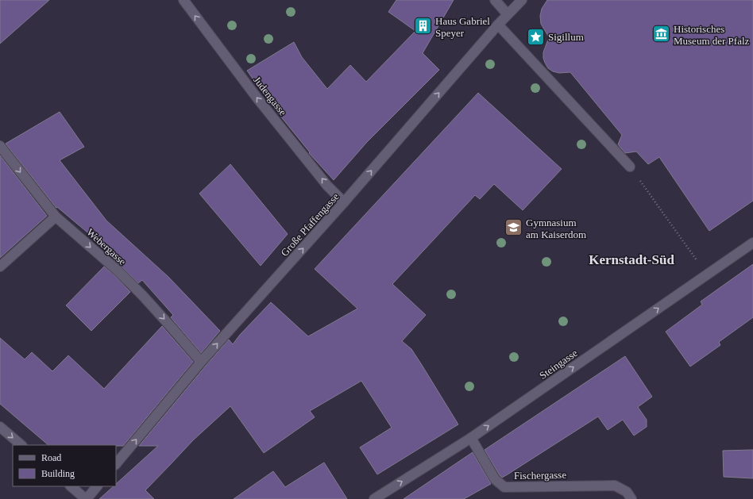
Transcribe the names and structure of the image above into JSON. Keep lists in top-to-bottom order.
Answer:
{
  "streets": {
    "street": [
      "Judengasse",
      "Große Pfaffengasse",
      "Webergasse",
      "Steingasse",
      "Fischergasse"
    ]
  },
  "crossings": [
    ["Judengasse", "Große Pfaffengasse"],
    ["Große Pfaffengasse", "Webergasse"],
    ["Steingasse", "Fischergasse"]
  ],
  "one_way": [
    "Judengasse",
    "Große Pfaffengasse",
    "Webergasse",
    "Steingasse"
  ],
  "districts": ["Kernstadt-Süd"],
  "places": {
    "building": ["Haus Gabriel Speyer"],
    "museum": ["Historisches Museum der Pfalz"],
    "place": ["Sigillum"],
    "school or university": ["Gymnasium am Kaiserdom"]
  },
  "legend": ["Road", "Building"]
}
